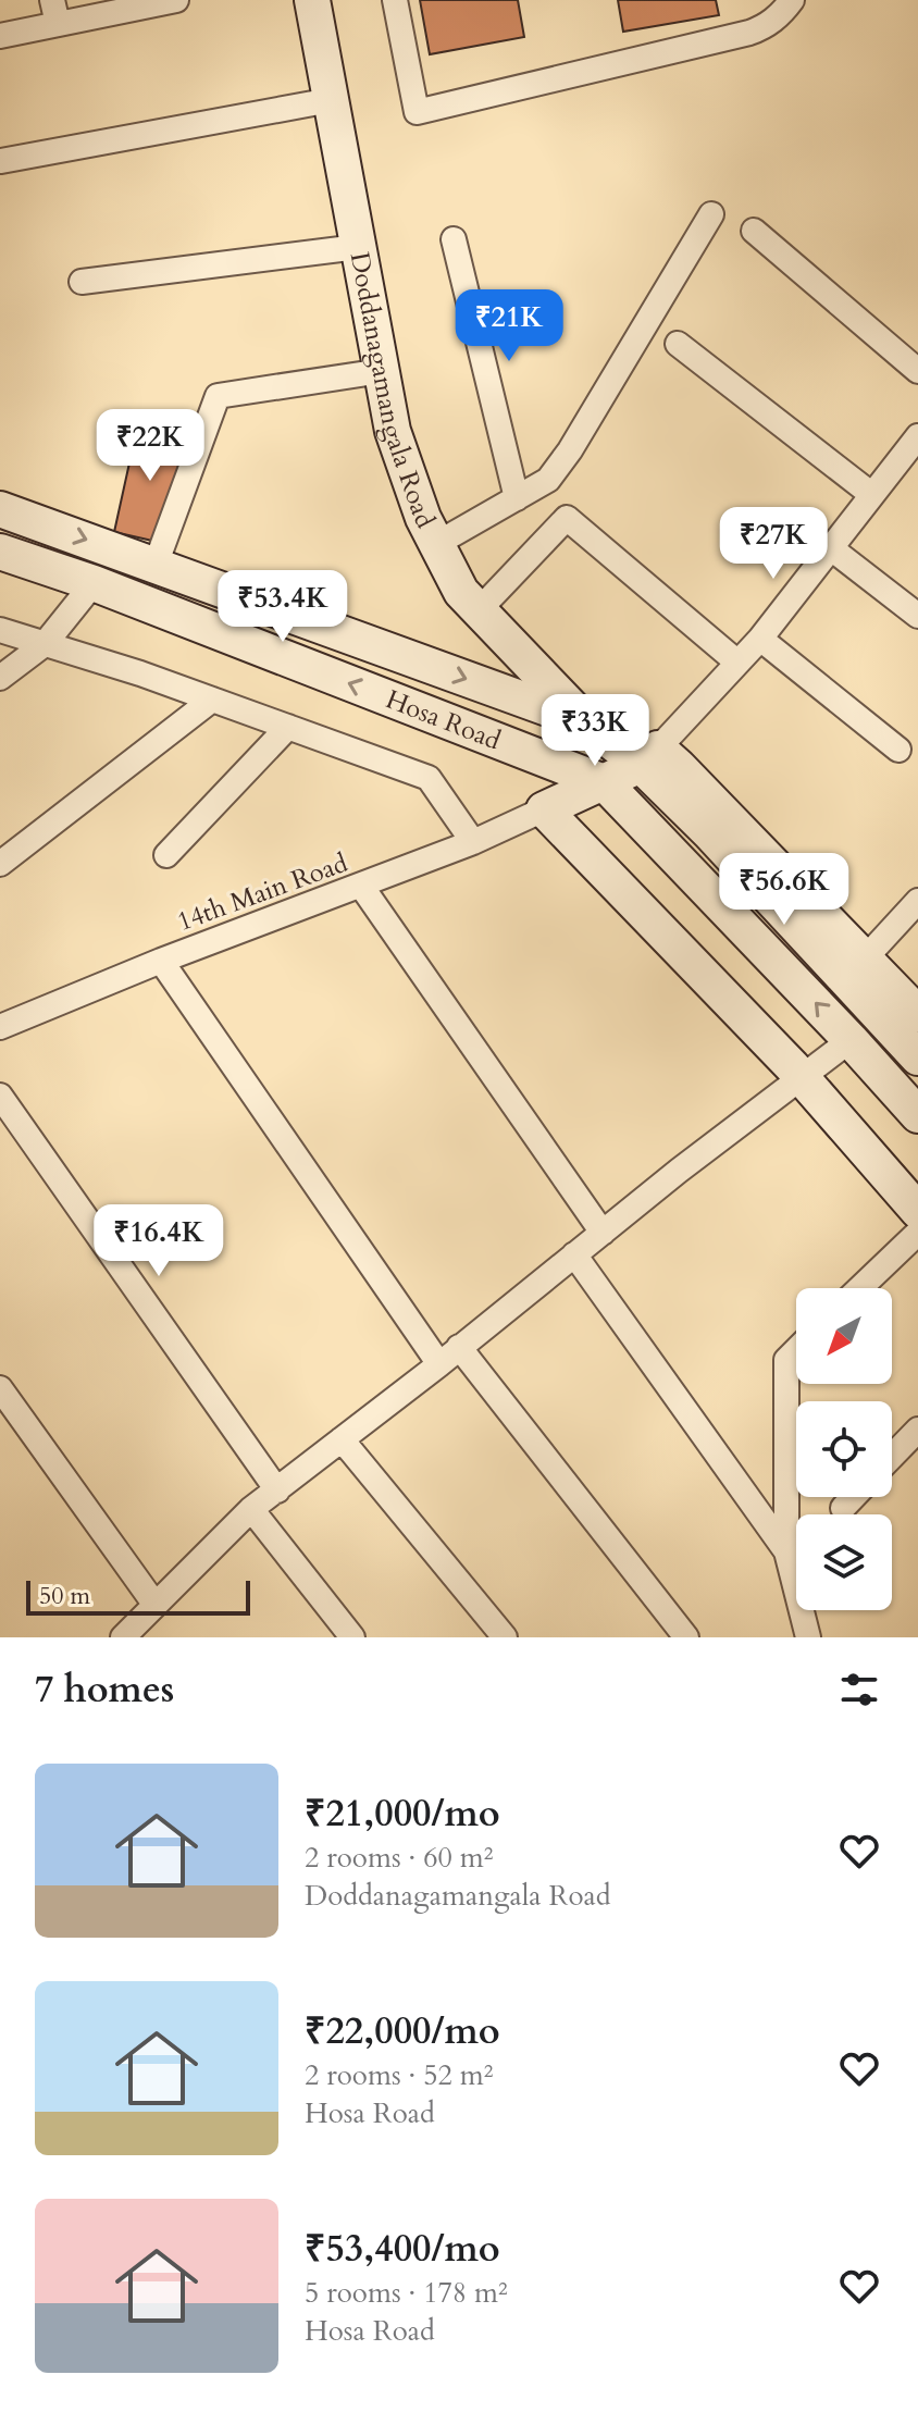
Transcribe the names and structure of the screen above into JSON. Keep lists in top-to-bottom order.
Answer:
{
  "streets": {
    "main road": ["Doddanagamangala Road", "Hosa Road"],
    "street": ["14th Main Road"]
  },
  "crossings": [
    ["Doddanagamangala Road", "Hosa Road"]
  ],
  "scale_bar": "50 m",
  "north": "bottom left",
  "page": {
    "price": [
      "₹21K",
      "₹22K",
      "₹27K",
      "₹53.4K",
      "₹33K",
      "₹56.6K",
      "₹16.4K"
    ],
    "scale": "50 m",
    "heading": "7 homes",
    "list": [
      {
        "name": "₹21,000/mo",
        "note": "2 rooms · 60 m² · Doddanagamangala Road"
      },
      {
        "name": "₹22,000/mo",
        "note": "2 rooms · 52 m² · Hosa Road"
      },
      {
        "name": "₹53,400/mo",
        "note": "5 rooms · 178 m² · Hosa Road"
      }
    ]
  }
}
